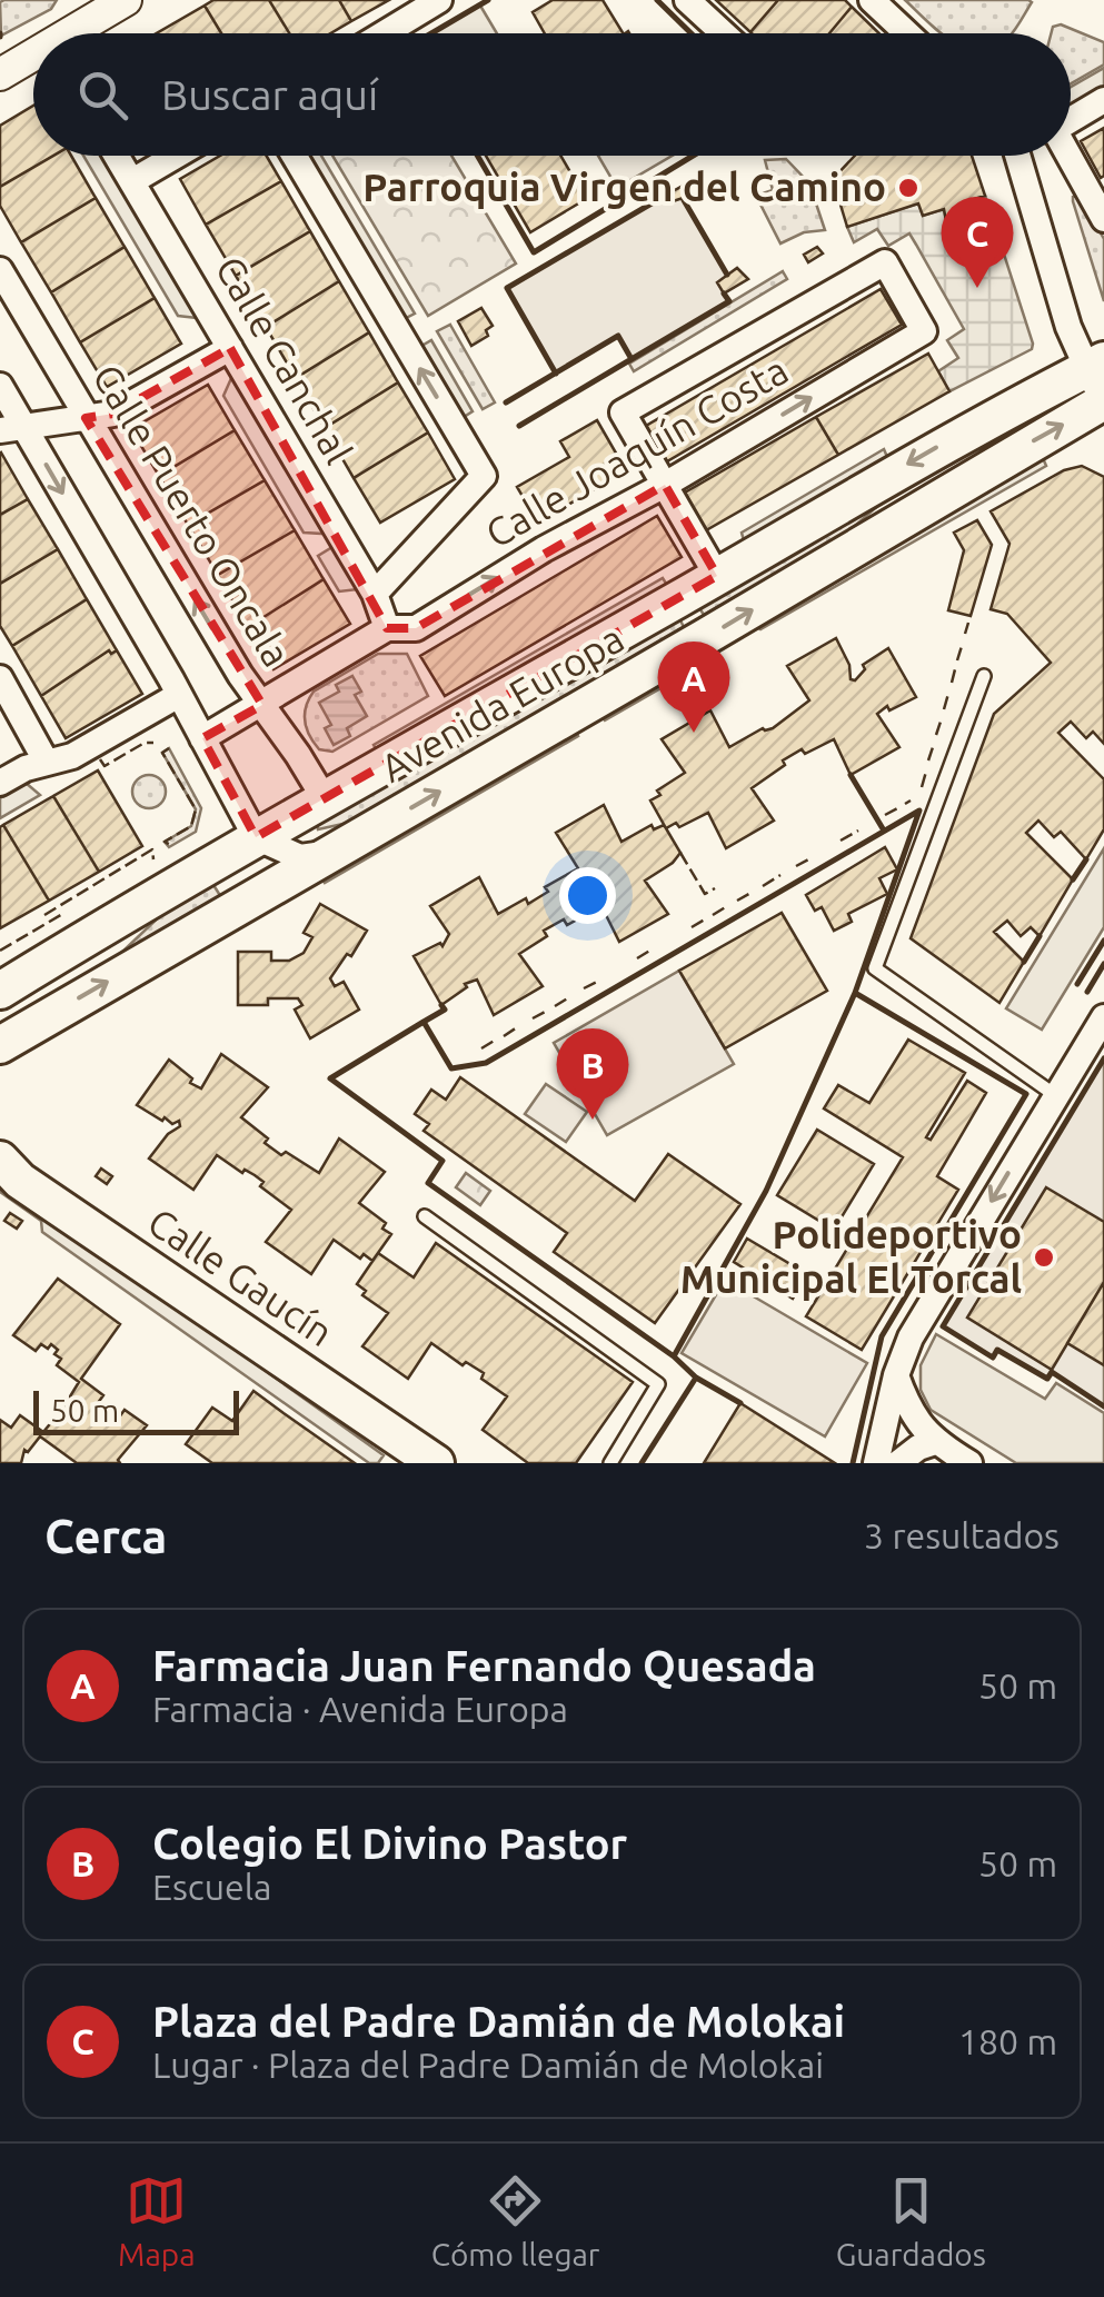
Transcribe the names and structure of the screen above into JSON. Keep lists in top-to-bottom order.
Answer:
{
  "streets": {
    "main road": ["Avenida Europa", "Calle Gaucín"],
    "street": ["Calle Canchal", "Calle Joaquín Costa", "Calle Puerto Oncala"]
  },
  "crossings": [
    ["Calle Canchal", "Calle Joaquín Costa"],
    ["Calle Joaquín Costa", "Calle Puerto Oncala"],
    ["Calle Puerto Oncala", "Avenida Europa"]
  ],
  "places": ["Parroquia Virgen del Camino", "Polideportivo Municipal El Torcal"],
  "scale_bar": "50 m",
  "page": {
    "search": "Buscar aquí",
    "pins": ["C", "A", "B"],
    "scale": "50 m",
    "heading": ["Cerca", "3 resultados"],
    "list": [
      {
        "mark": "A",
        "name": "Farmacia Juan Fernando Quesada",
        "note": "Farmacia · Avenida Europa",
        "value": "50 m"
      },
      {
        "mark": "B",
        "name": "Colegio El Divino Pastor",
        "note": "Escuela",
        "value": "50 m"
      },
      {
        "mark": "C",
        "name": "Plaza del Padre Damián de Molokai",
        "note": "Lugar · Plaza del Padre Damián de Molokai",
        "value": "180 m"
      }
    ],
    "nav": ["Mapa", "Cómo llegar", "Guardados"]
  }
}
